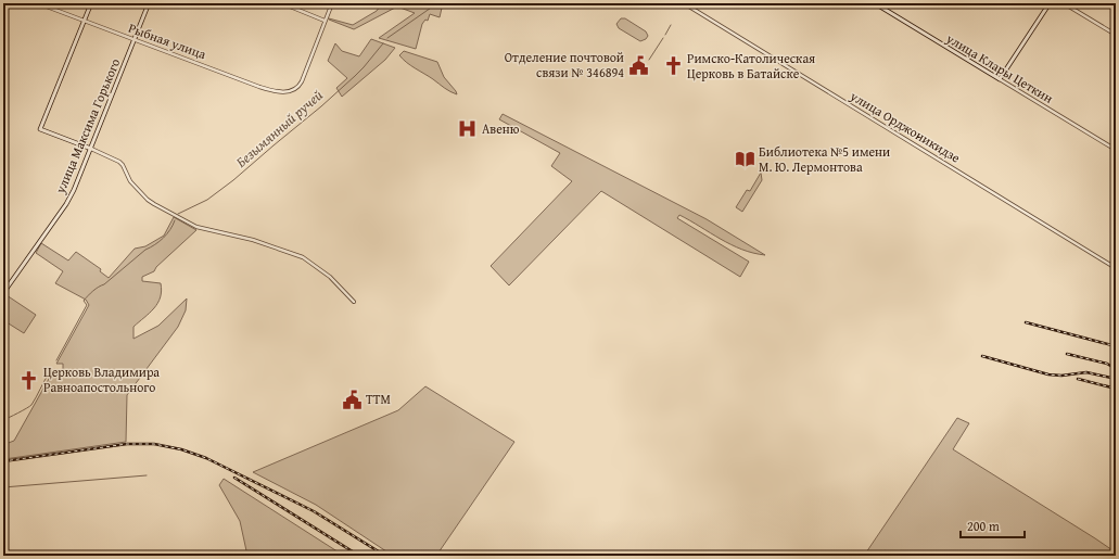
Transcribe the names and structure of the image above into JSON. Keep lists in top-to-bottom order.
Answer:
{
  "streets": {
    "main road": ["улица Клары Цеткин", "улица Максима Горького"],
    "street": ["Рыбная улица", "улица Орджоникидзе"]
  },
  "crossings": [
    ["Рыбная улица", "улица Максима Горького"]
  ],
  "water": ["Безымянный ручей"],
  "places": {
    "public building": ["Отделение почтовой связи № 346894", "ТТМ"],
    "church": ["Римско-Католическая Церковь в Батайске", "Церковь Владимира Равноапостольного"],
    "hospital": ["Авеню"],
    "library": ["Библиотека №5 имени М. Ю. Лермонтова"]
  },
  "scale_bar": "200 m"
}
